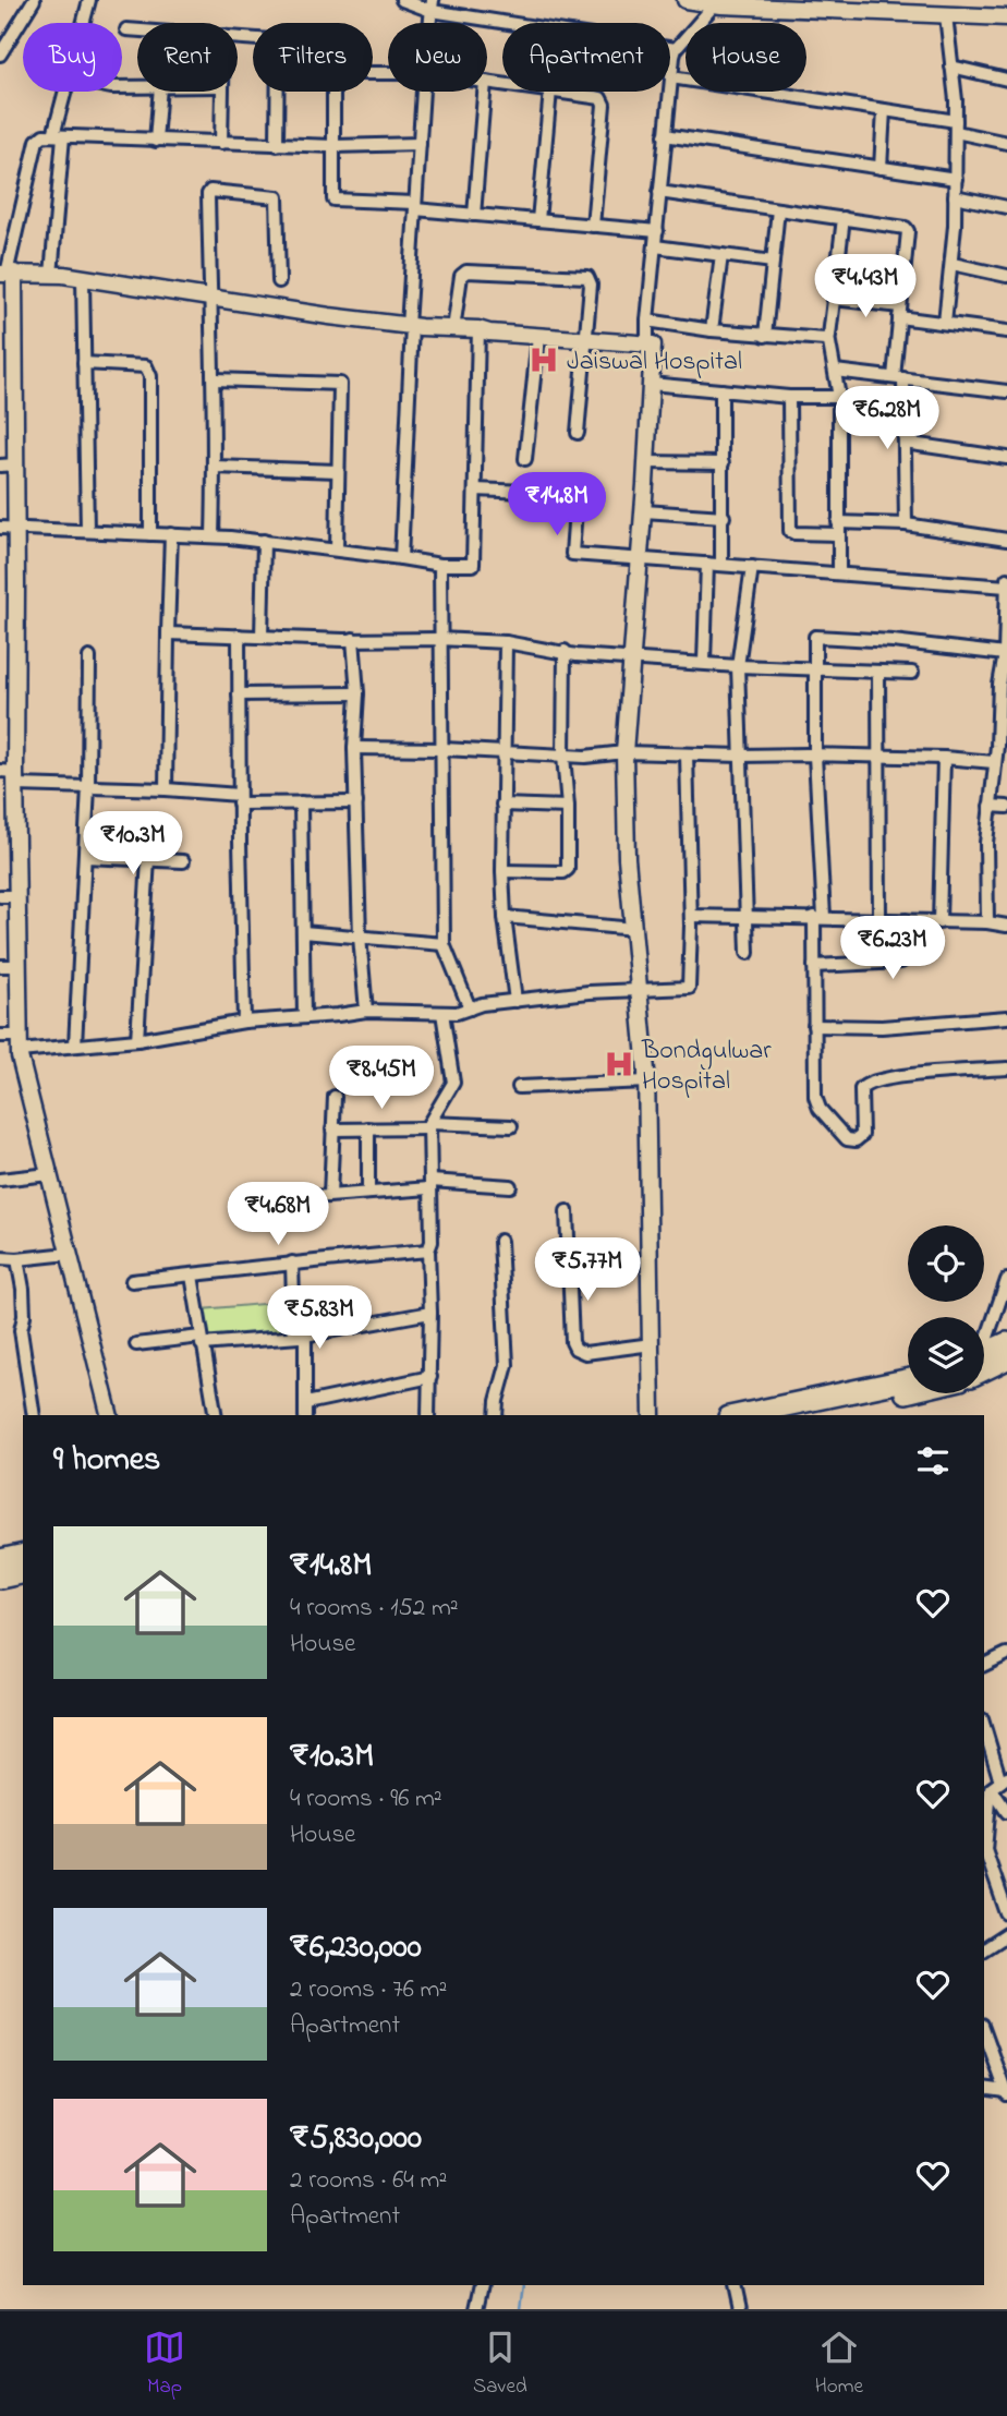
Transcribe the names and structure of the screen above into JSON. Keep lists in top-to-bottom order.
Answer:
{
  "places": {
    "hospital": ["Jaiswal Hospital", "Bondgulwar Hospital"]
  },
  "page": {
    "chip": [
      "Buy",
      "Rent",
      "Filters",
      "New",
      "Apartment",
      "House"
    ],
    "price": [
      "₹4.43M",
      "₹6.28M",
      "₹14.8M",
      "₹10.3M",
      "₹6.23M",
      "₹8.45M",
      "₹4.68M",
      "₹5.77M",
      "₹5.83M"
    ],
    "heading": "9 homes",
    "list": [
      {
        "name": "₹14.8M",
        "note": "4 rooms · 152 m² · House"
      },
      {
        "name": "₹10.3M",
        "note": "4 rooms · 96 m² · House"
      },
      {
        "name": "₹6,230,000",
        "note": "2 rooms · 76 m² · Apartment"
      },
      {
        "name": "₹5,830,000",
        "note": "2 rooms · 64 m² · Apartment"
      }
    ],
    "tabs": ["Map", "Saved", "Home"]
  }
}
